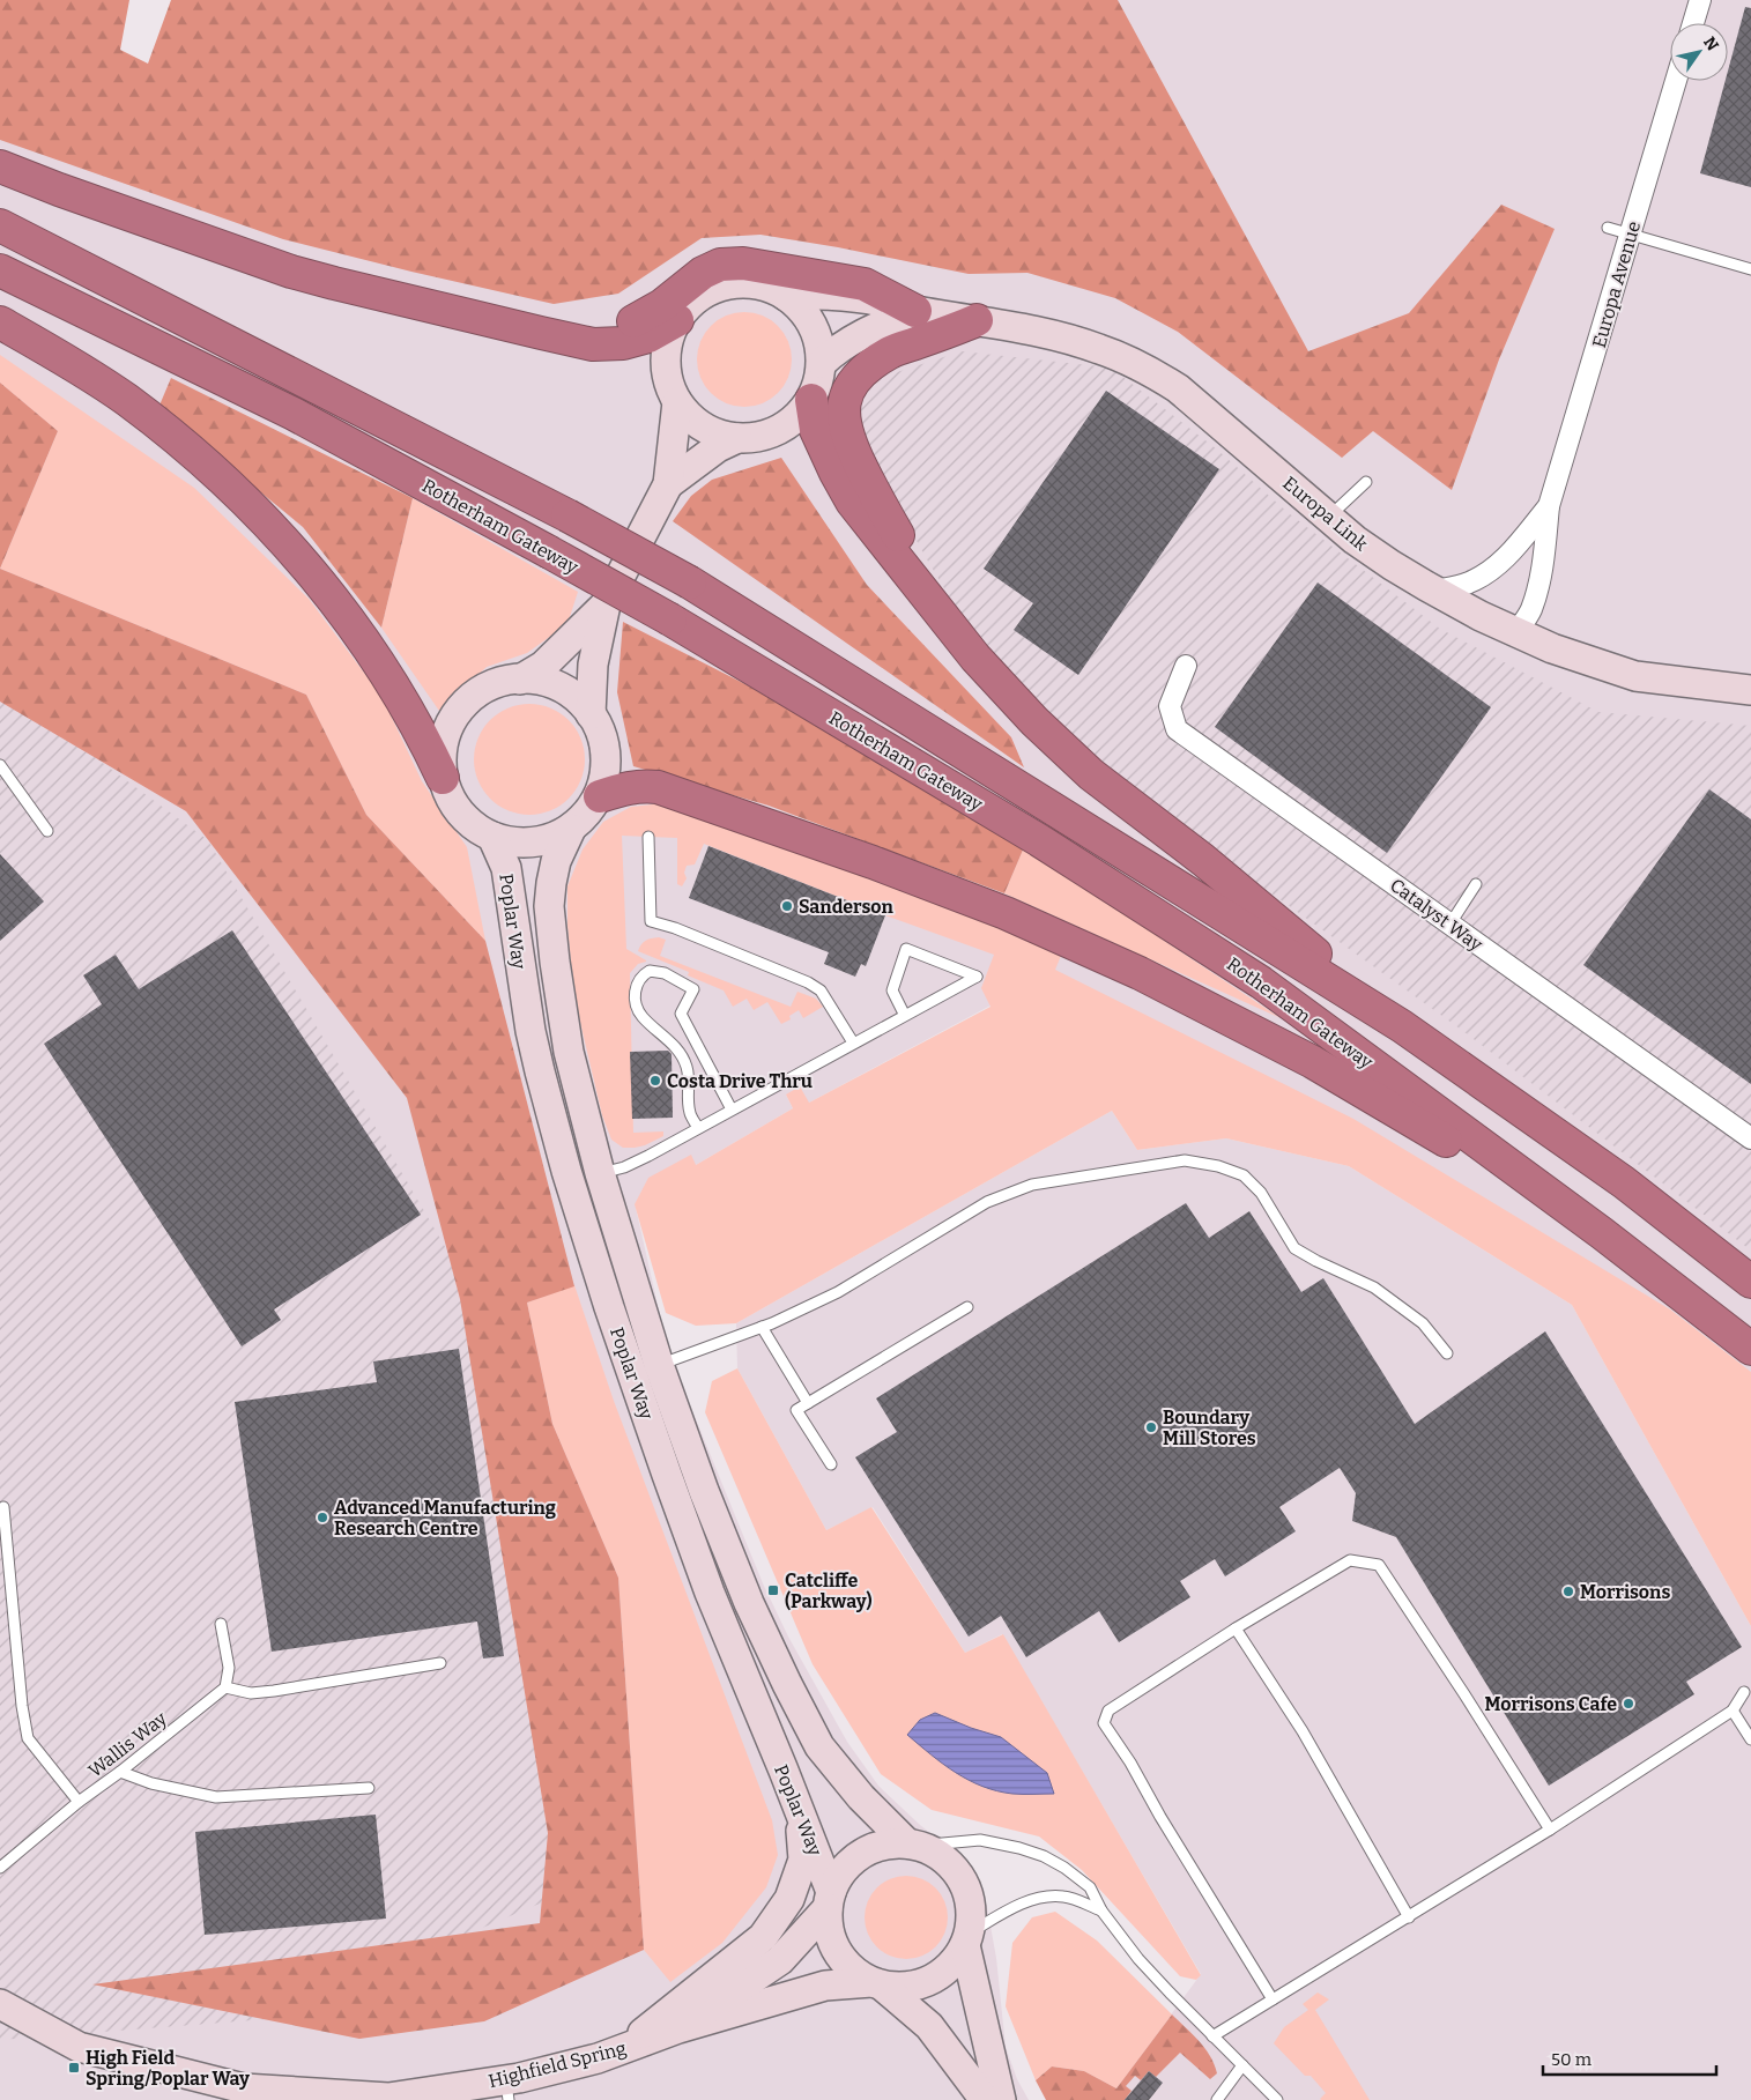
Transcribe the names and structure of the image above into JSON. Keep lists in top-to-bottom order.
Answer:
{
  "streets": {
    "highway": ["Rotherham Gateway"],
    "main road": ["Europa Link", "Poplar Way", "Highfield Spring"],
    "street": ["Europa Avenue", "Catalyst Way"],
    "lane": ["Wallis Way"]
  },
  "crossings": [
    ["Europa Avenue", "Europa Link"],
    ["Poplar Way", "Highfield Spring"]
  ],
  "places": {
    "other": [
      "Sanderson",
      "Costa Drive Thru",
      "Boundary Mill Stores",
      "Advanced Manufacturing Research Centre",
      "Morrisons",
      "Morrisons Cafe"
    ],
    "transit": ["Catcliffe (Parkway)", "High Field Spring/Poplar Way"]
  },
  "scale_bar": "50 m",
  "north": "top right"
}
